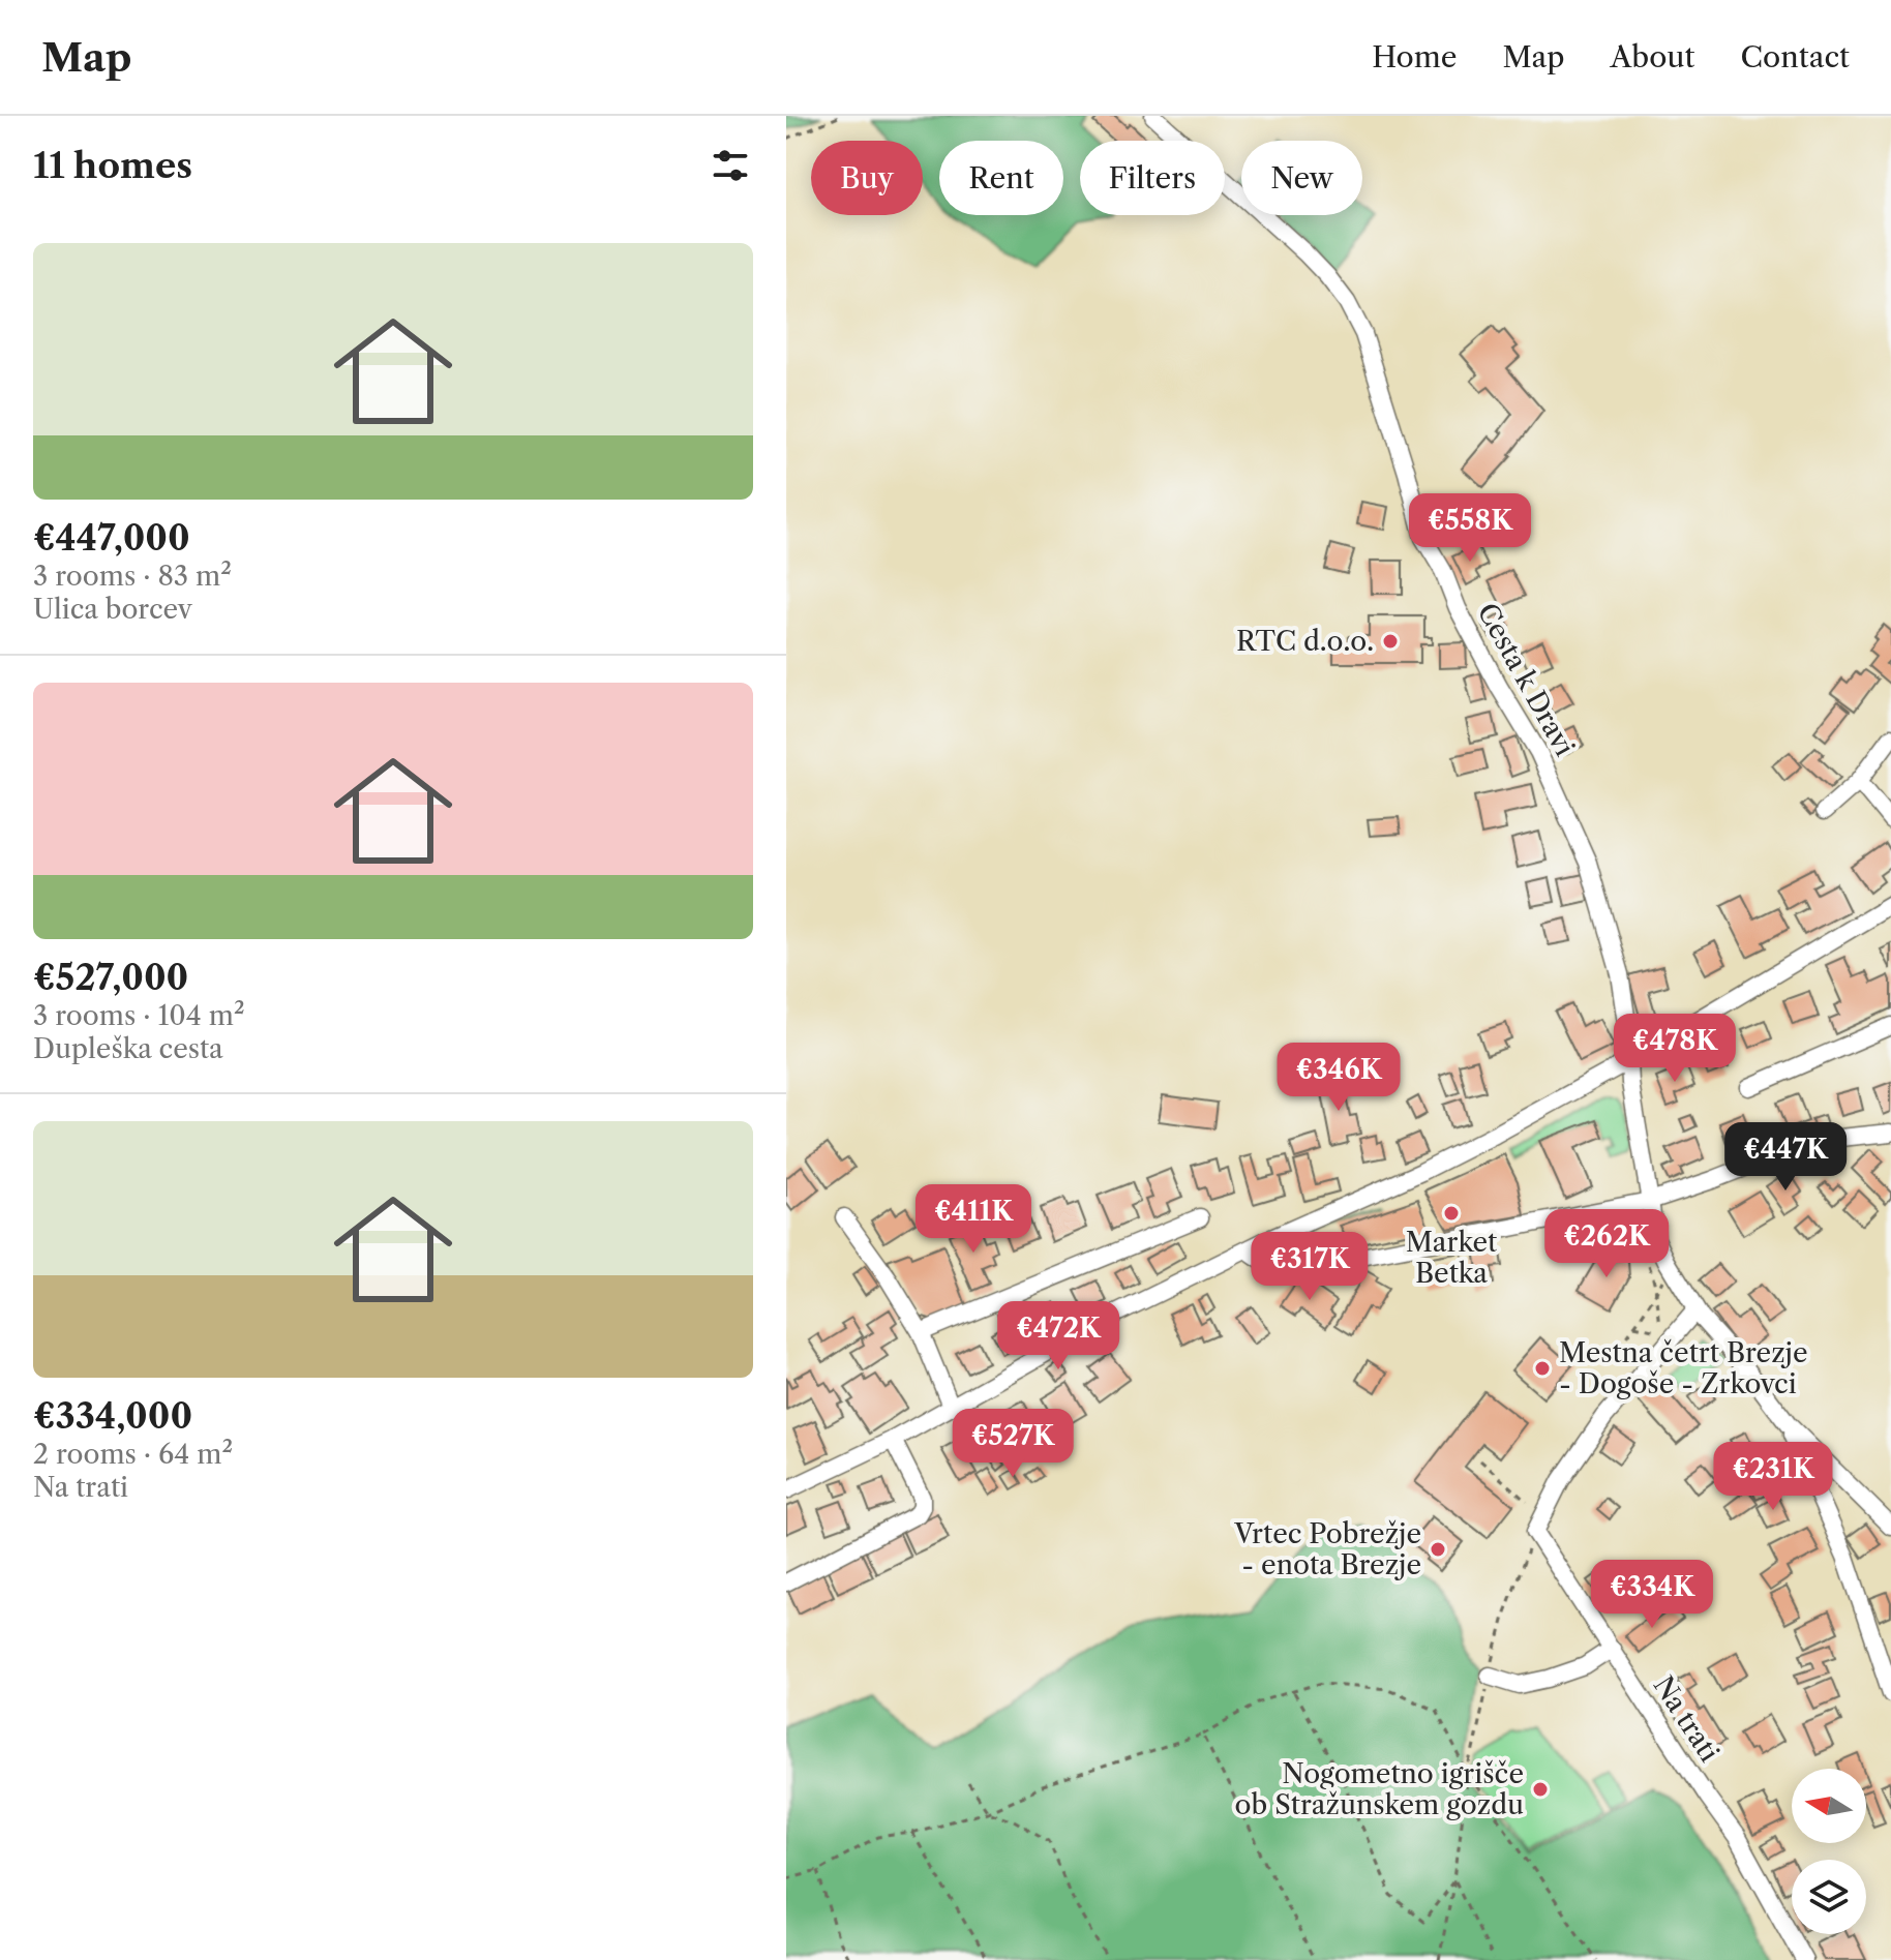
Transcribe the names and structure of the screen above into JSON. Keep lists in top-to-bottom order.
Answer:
{
  "streets": {
    "street": ["Cesta k Dravi", "Na trati"]
  },
  "places": [
    "RTC d.o.o.",
    "Market Betka",
    "Mestna četrt Brezje - Dogoše - Zrkovci",
    "Vrtec Pobrežje - enota Brezje",
    "Nogometno igrišče ob Stražunskem gozdu"
  ],
  "north": "left",
  "page": {
    "header": "Map",
    "nav": [
      "Home",
      "Map",
      "About",
      "Contact"
    ],
    "heading": "11 homes",
    "chip": [
      "Buy",
      "Rent",
      "Filters",
      "New"
    ],
    "list": [
      {
        "name": "€447,000",
        "note": "3 rooms · 83 m² · Ulica borcev"
      },
      {
        "name": "€527,000",
        "note": "3 rooms · 104 m² · Dupleška cesta"
      },
      {
        "name": "€334,000",
        "note": "2 rooms · 64 m² · Na trati"
      }
    ],
    "price": [
      "€558K",
      "€478K",
      "€346K",
      "€447K",
      "€411K",
      "€262K",
      "€317K",
      "€472K",
      "€527K",
      "€231K",
      "€334K"
    ]
  }
}
